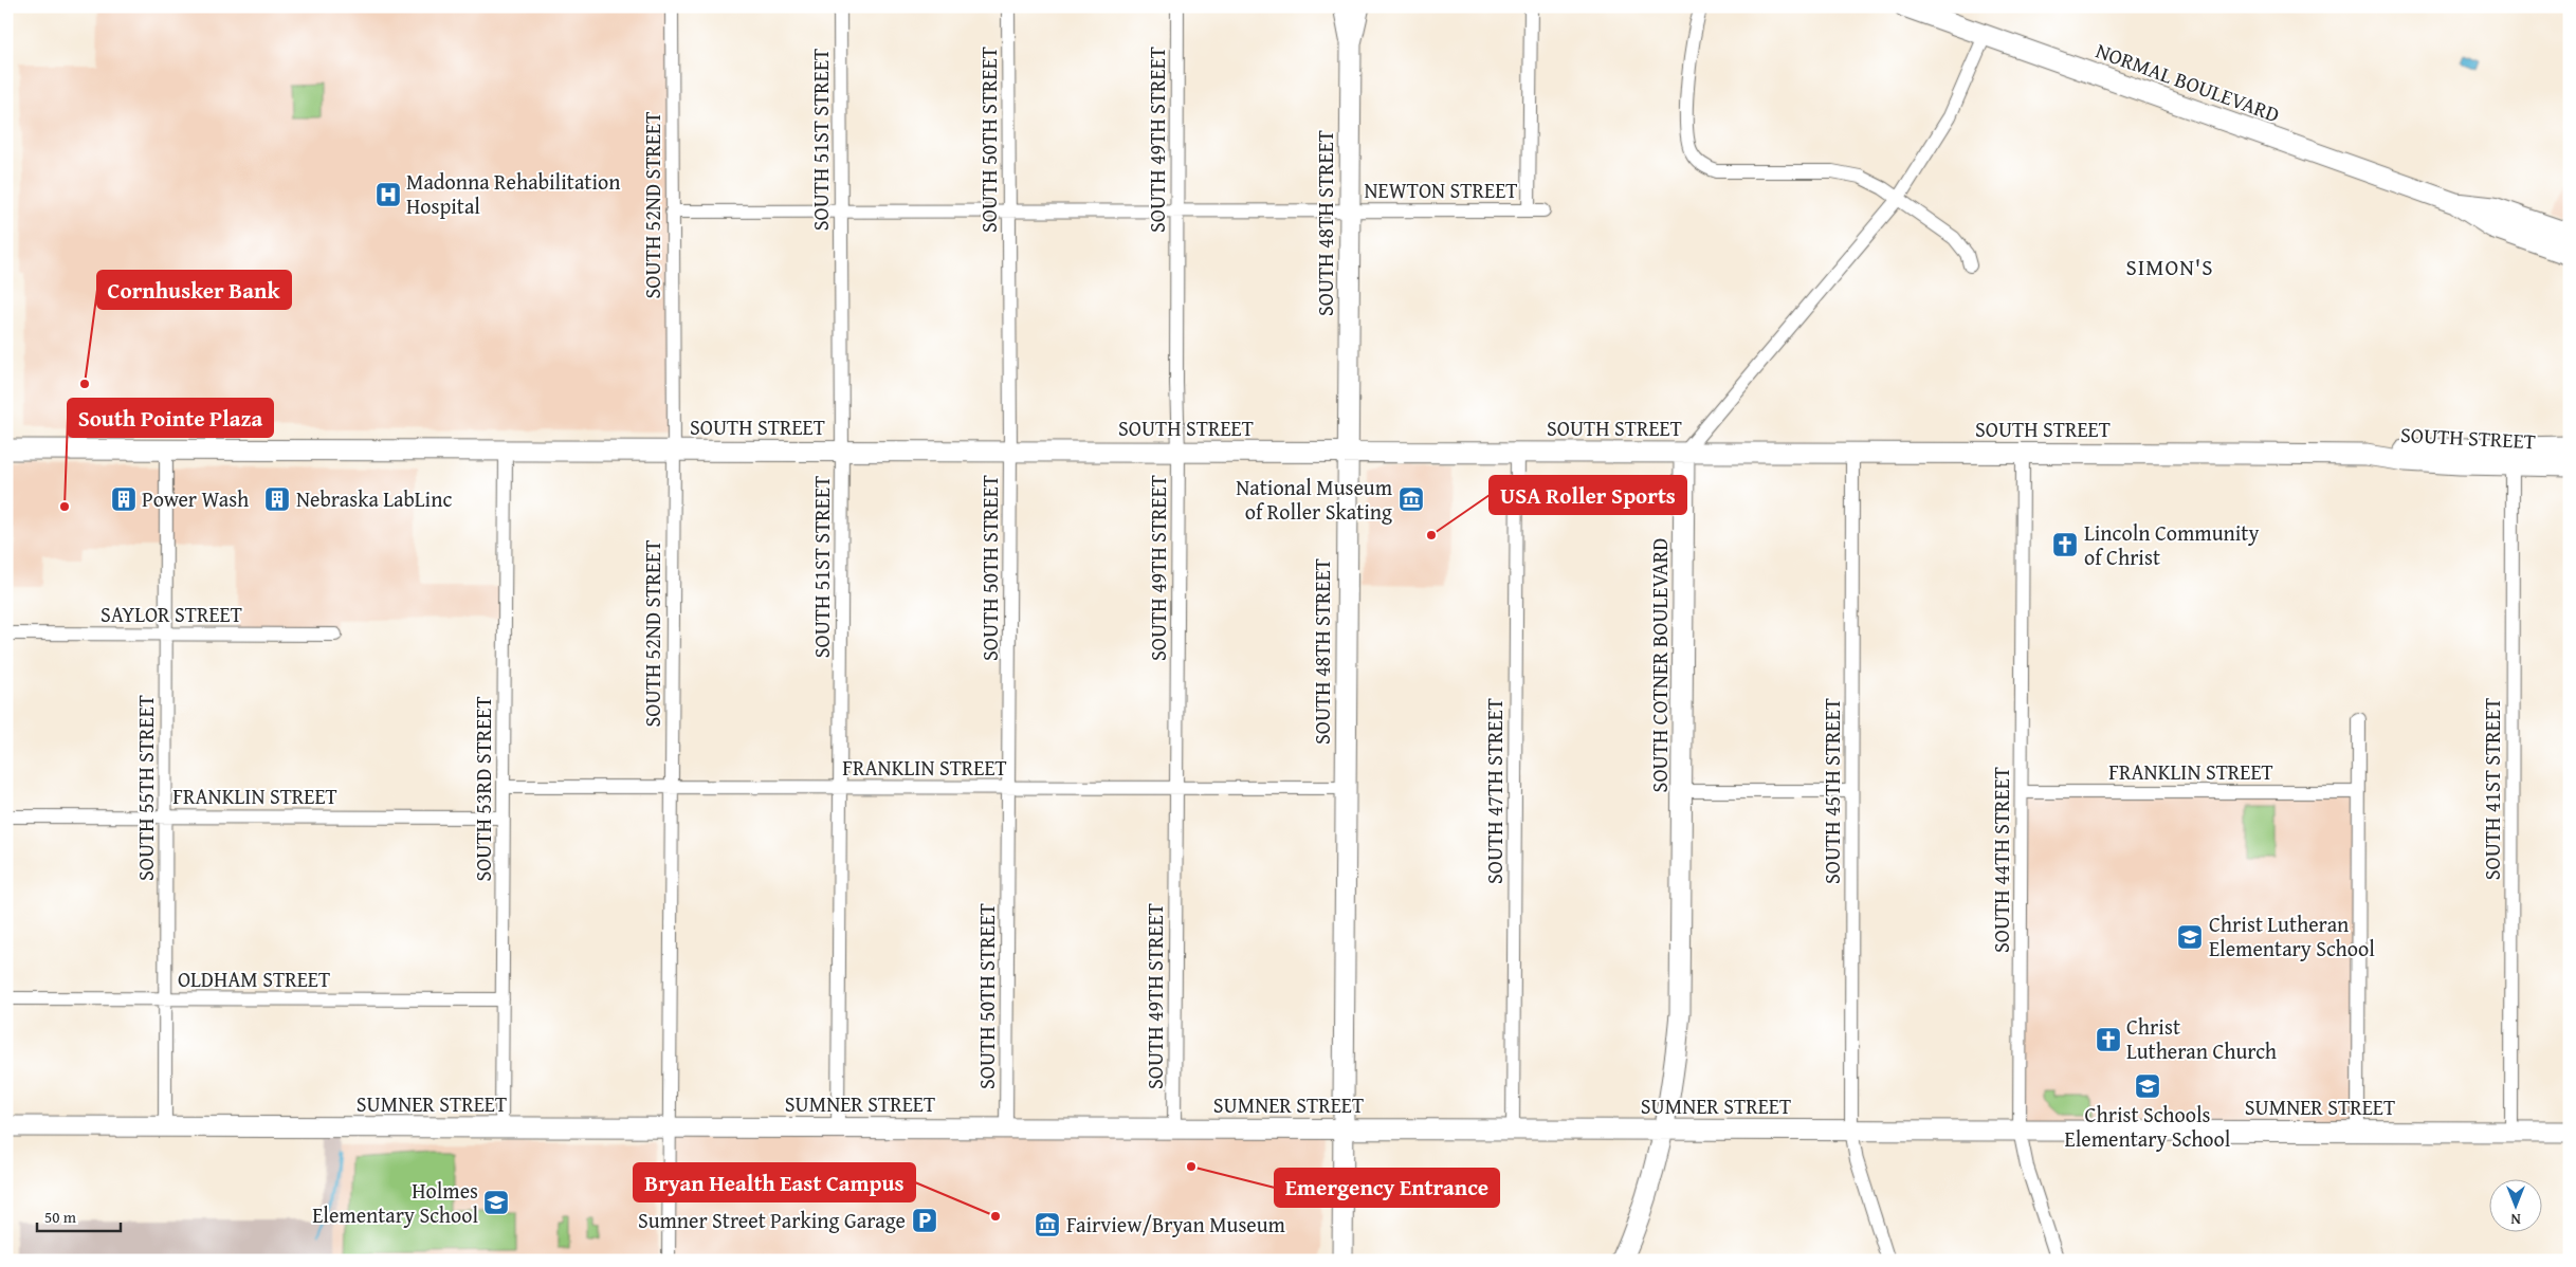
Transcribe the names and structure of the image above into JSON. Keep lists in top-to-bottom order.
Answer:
{
  "streets": {
    "main road": [
      "NORMAL BOULEVARD",
      "SOUTH 48TH STREET",
      "SOUTH STREET",
      "SOUTH COTNER BOULEVARD",
      "SUMNER STREET"
    ],
    "street": [
      "SOUTH 51ST STREET",
      "SOUTH 50TH STREET",
      "SOUTH 49TH STREET",
      "NEWTON STREET",
      "SOUTH 52ND STREET",
      "SAYLOR STREET",
      "FRANKLIN STREET",
      "SOUTH 55TH STREET",
      "SOUTH 53RD STREET",
      "SOUTH 41ST STREET",
      "SOUTH 47TH STREET",
      "SOUTH 45TH STREET",
      "SOUTH 44TH STREET",
      "OLDHAM STREET"
    ]
  },
  "crossings": [
    ["SOUTH 51ST STREET", "NEWTON STREET"],
    ["SOUTH 51ST STREET", "SOUTH STREET"],
    ["SOUTH 51ST STREET", "FRANKLIN STREET"],
    ["SOUTH 51ST STREET", "SUMNER STREET"],
    ["SOUTH 50TH STREET", "NEWTON STREET"],
    ["SOUTH 50TH STREET", "SOUTH STREET"],
    ["SOUTH 50TH STREET", "FRANKLIN STREET"],
    ["SOUTH 50TH STREET", "SUMNER STREET"],
    ["SOUTH 49TH STREET", "NEWTON STREET"],
    ["SOUTH 49TH STREET", "SOUTH STREET"],
    ["SOUTH 49TH STREET", "FRANKLIN STREET"],
    ["SOUTH 49TH STREET", "SUMNER STREET"],
    ["NEWTON STREET", "SOUTH 52ND STREET"],
    ["NEWTON STREET", "SOUTH 48TH STREET"],
    ["SOUTH 52ND STREET", "SOUTH STREET"],
    ["SOUTH 52ND STREET", "FRANKLIN STREET"],
    ["SOUTH 52ND STREET", "SUMNER STREET"],
    ["SOUTH 48TH STREET", "SOUTH STREET"],
    ["SOUTH 48TH STREET", "FRANKLIN STREET"],
    ["SOUTH 48TH STREET", "SUMNER STREET"],
    ["SOUTH STREET", "SOUTH COTNER BOULEVARD"],
    ["SOUTH STREET", "SOUTH 55TH STREET"],
    ["SOUTH STREET", "SOUTH 53RD STREET"],
    ["SOUTH STREET", "SOUTH 41ST STREET"],
    ["SOUTH STREET", "SOUTH 47TH STREET"],
    ["SOUTH STREET", "SOUTH 45TH STREET"],
    ["SOUTH STREET", "SOUTH 44TH STREET"],
    ["SAYLOR STREET", "SOUTH 55TH STREET"],
    ["SOUTH COTNER BOULEVARD", "SUMNER STREET"],
    ["FRANKLIN STREET", "SOUTH 55TH STREET"],
    ["FRANKLIN STREET", "SOUTH 53RD STREET"],
    ["FRANKLIN STREET", "SOUTH 44TH STREET"],
    ["SOUTH 55TH STREET", "OLDHAM STREET"],
    ["SOUTH 55TH STREET", "SUMNER STREET"],
    ["SOUTH 53RD STREET", "OLDHAM STREET"],
    ["SOUTH 53RD STREET", "SUMNER STREET"],
    ["SOUTH 41ST STREET", "SUMNER STREET"],
    ["SOUTH 47TH STREET", "SUMNER STREET"],
    ["SOUTH 45TH STREET", "SUMNER STREET"],
    ["SOUTH 44TH STREET", "SUMNER STREET"]
  ],
  "districts": ["SIMON'S"],
  "places": {
    "hospital": ["Madonna Rehabilitation Hospital"],
    "other": [
      "Cornhusker Bank",
      "South Pointe Plaza",
      "USA Roller Sports",
      "Emergency Entrance",
      "Bryan Health East Campus"
    ],
    "building": ["Power Wash", "Nebraska LabLinc"],
    "museum": ["National Museum of Roller Skating", "Fairview/Bryan Museum"],
    "church": ["Lincoln Community of Christ", "Christ Lutheran Church"],
    "school or university": ["Christ Lutheran Elementary School", "Christ Schools Elementary School", "Holmes Elementary School"],
    "parking": ["Sumner Street Parking Garage"]
  },
  "scale_bar": "50 m",
  "north": "bottom"
}
